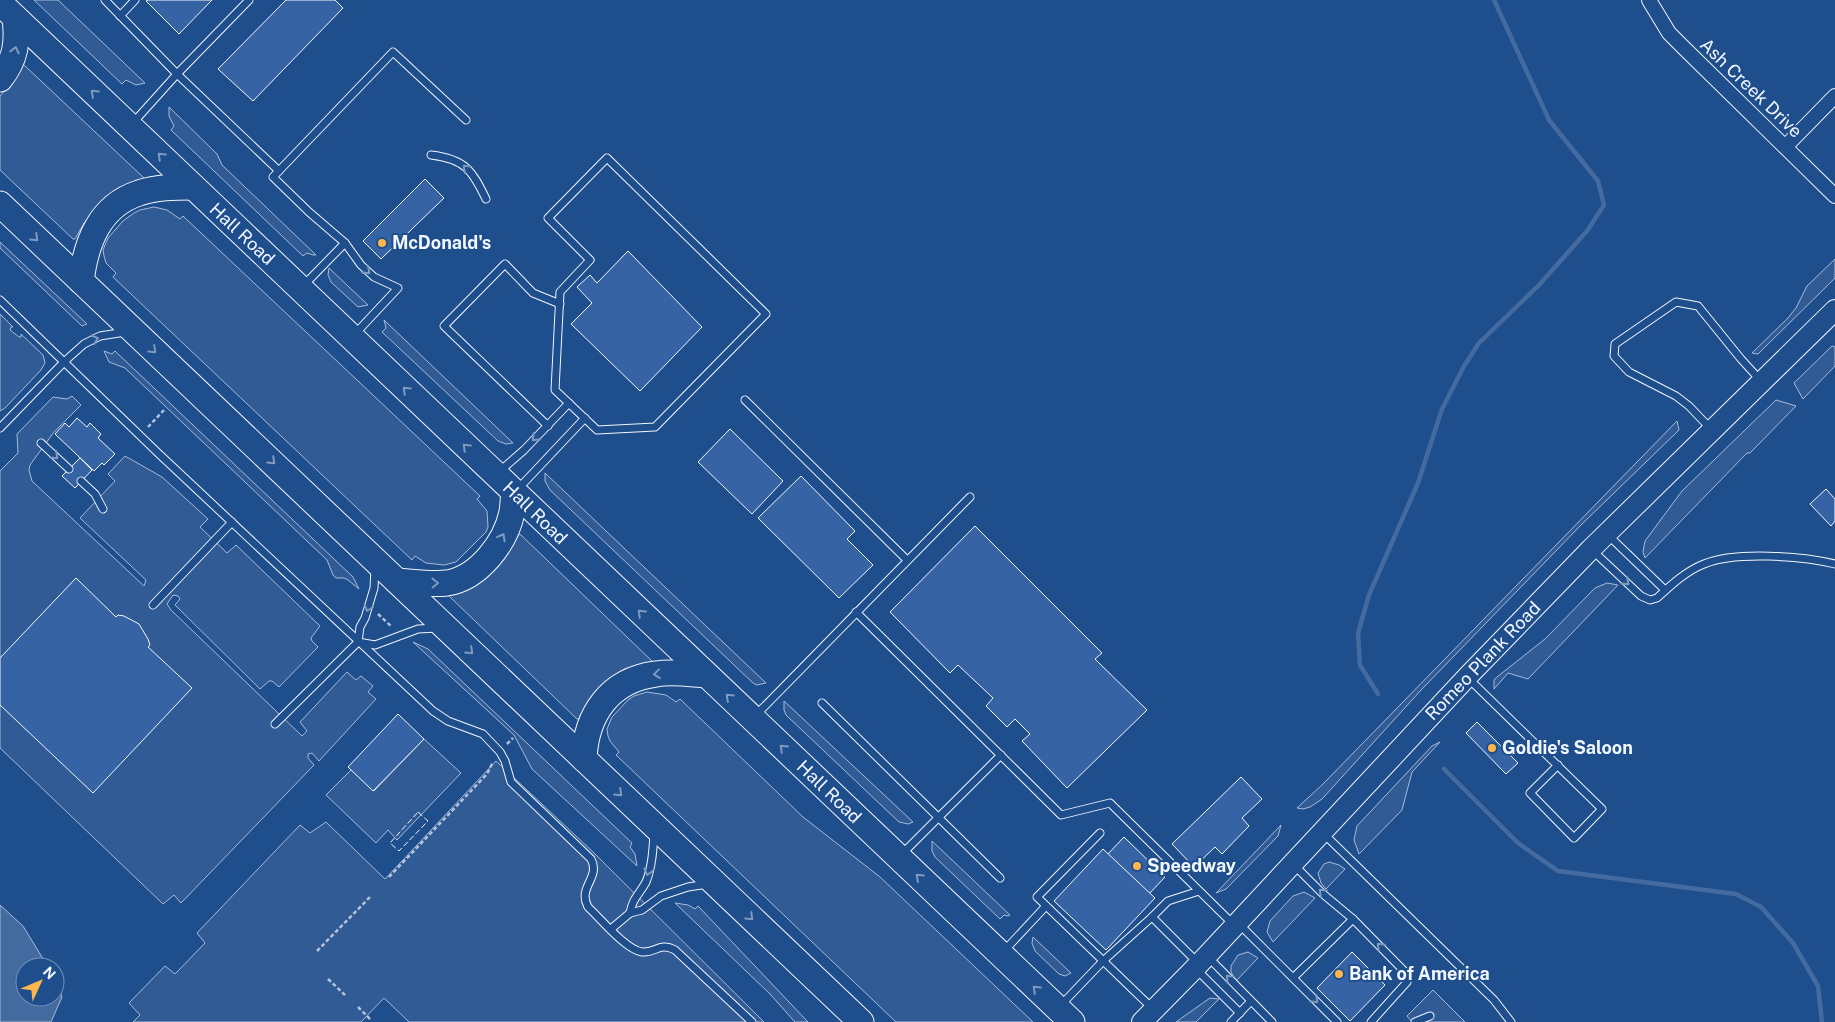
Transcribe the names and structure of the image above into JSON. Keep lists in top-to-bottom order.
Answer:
{
  "streets": {
    "highway": ["Hall Road"],
    "main road": ["Romeo Plank Road"],
    "street": ["Ash Creek Drive"]
  },
  "places": [
    "McDonald's",
    "Goldie's Saloon",
    "Speedway",
    "Bank of America"
  ],
  "north": "top right"
}
